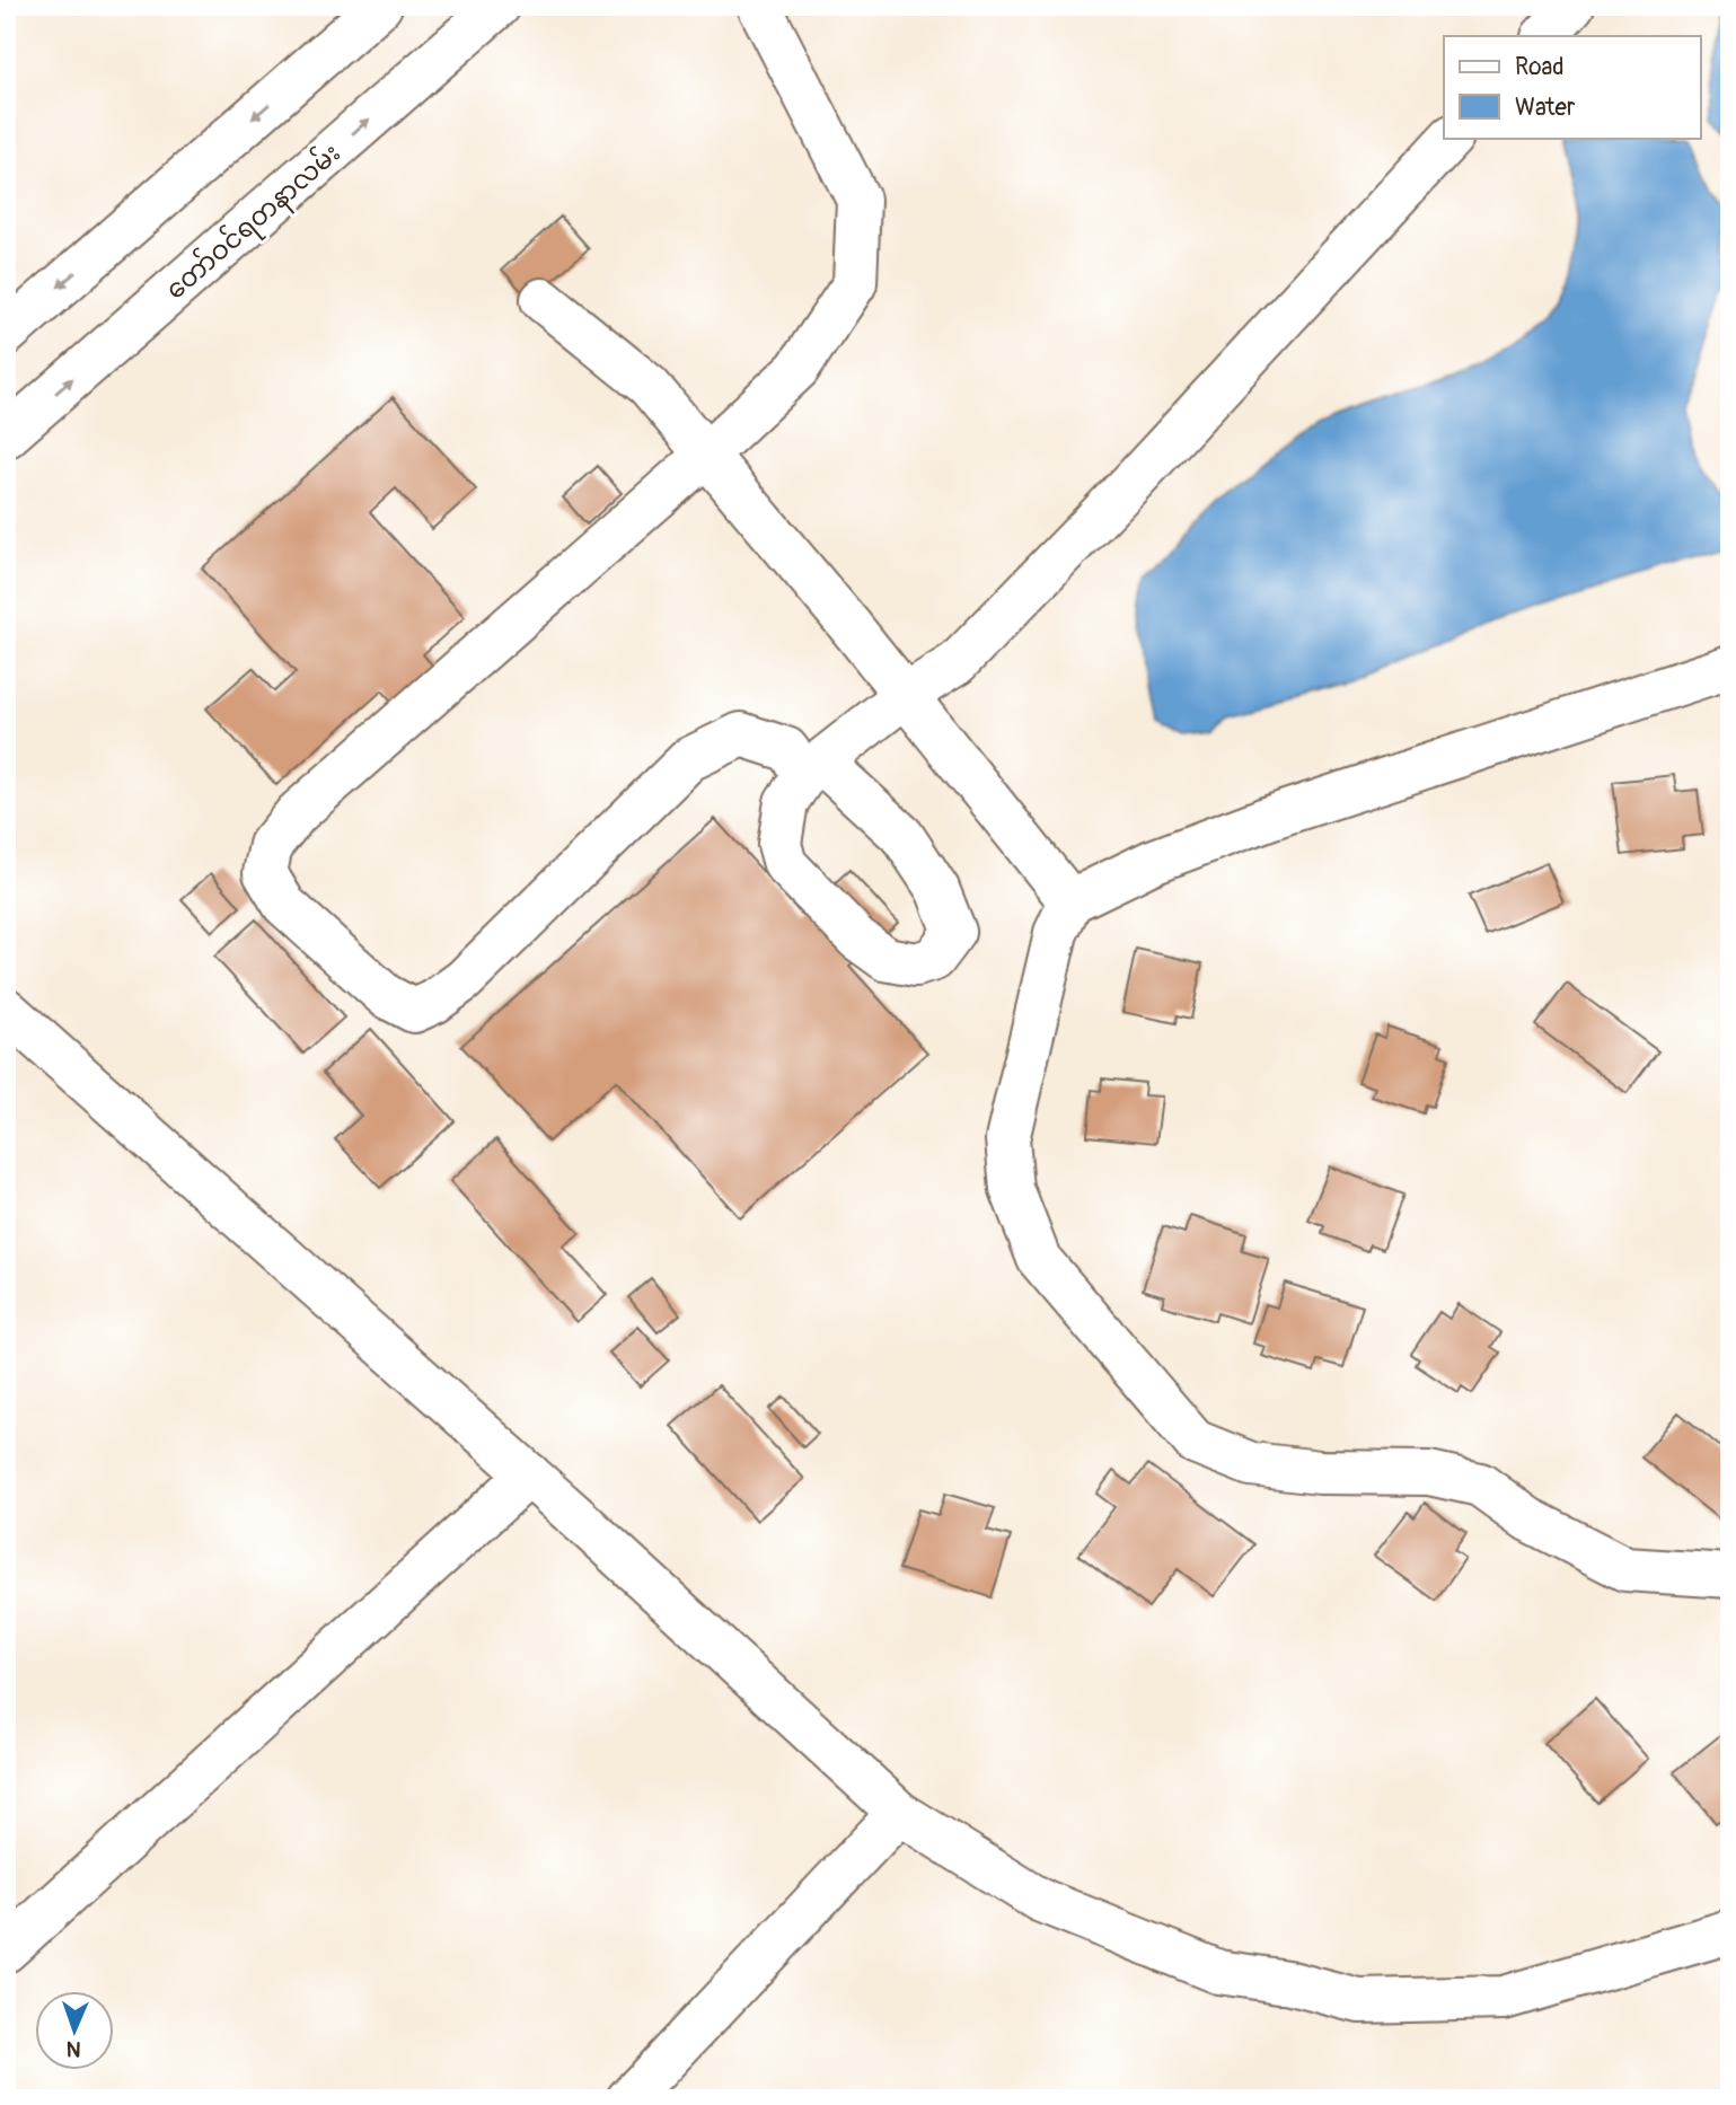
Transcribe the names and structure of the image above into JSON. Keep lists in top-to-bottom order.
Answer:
{
  "streets": {
    "street": ["တော်ဝင်ရတနာလမ်း"]
  },
  "legend": ["Road", "Water"],
  "north": "bottom"
}
